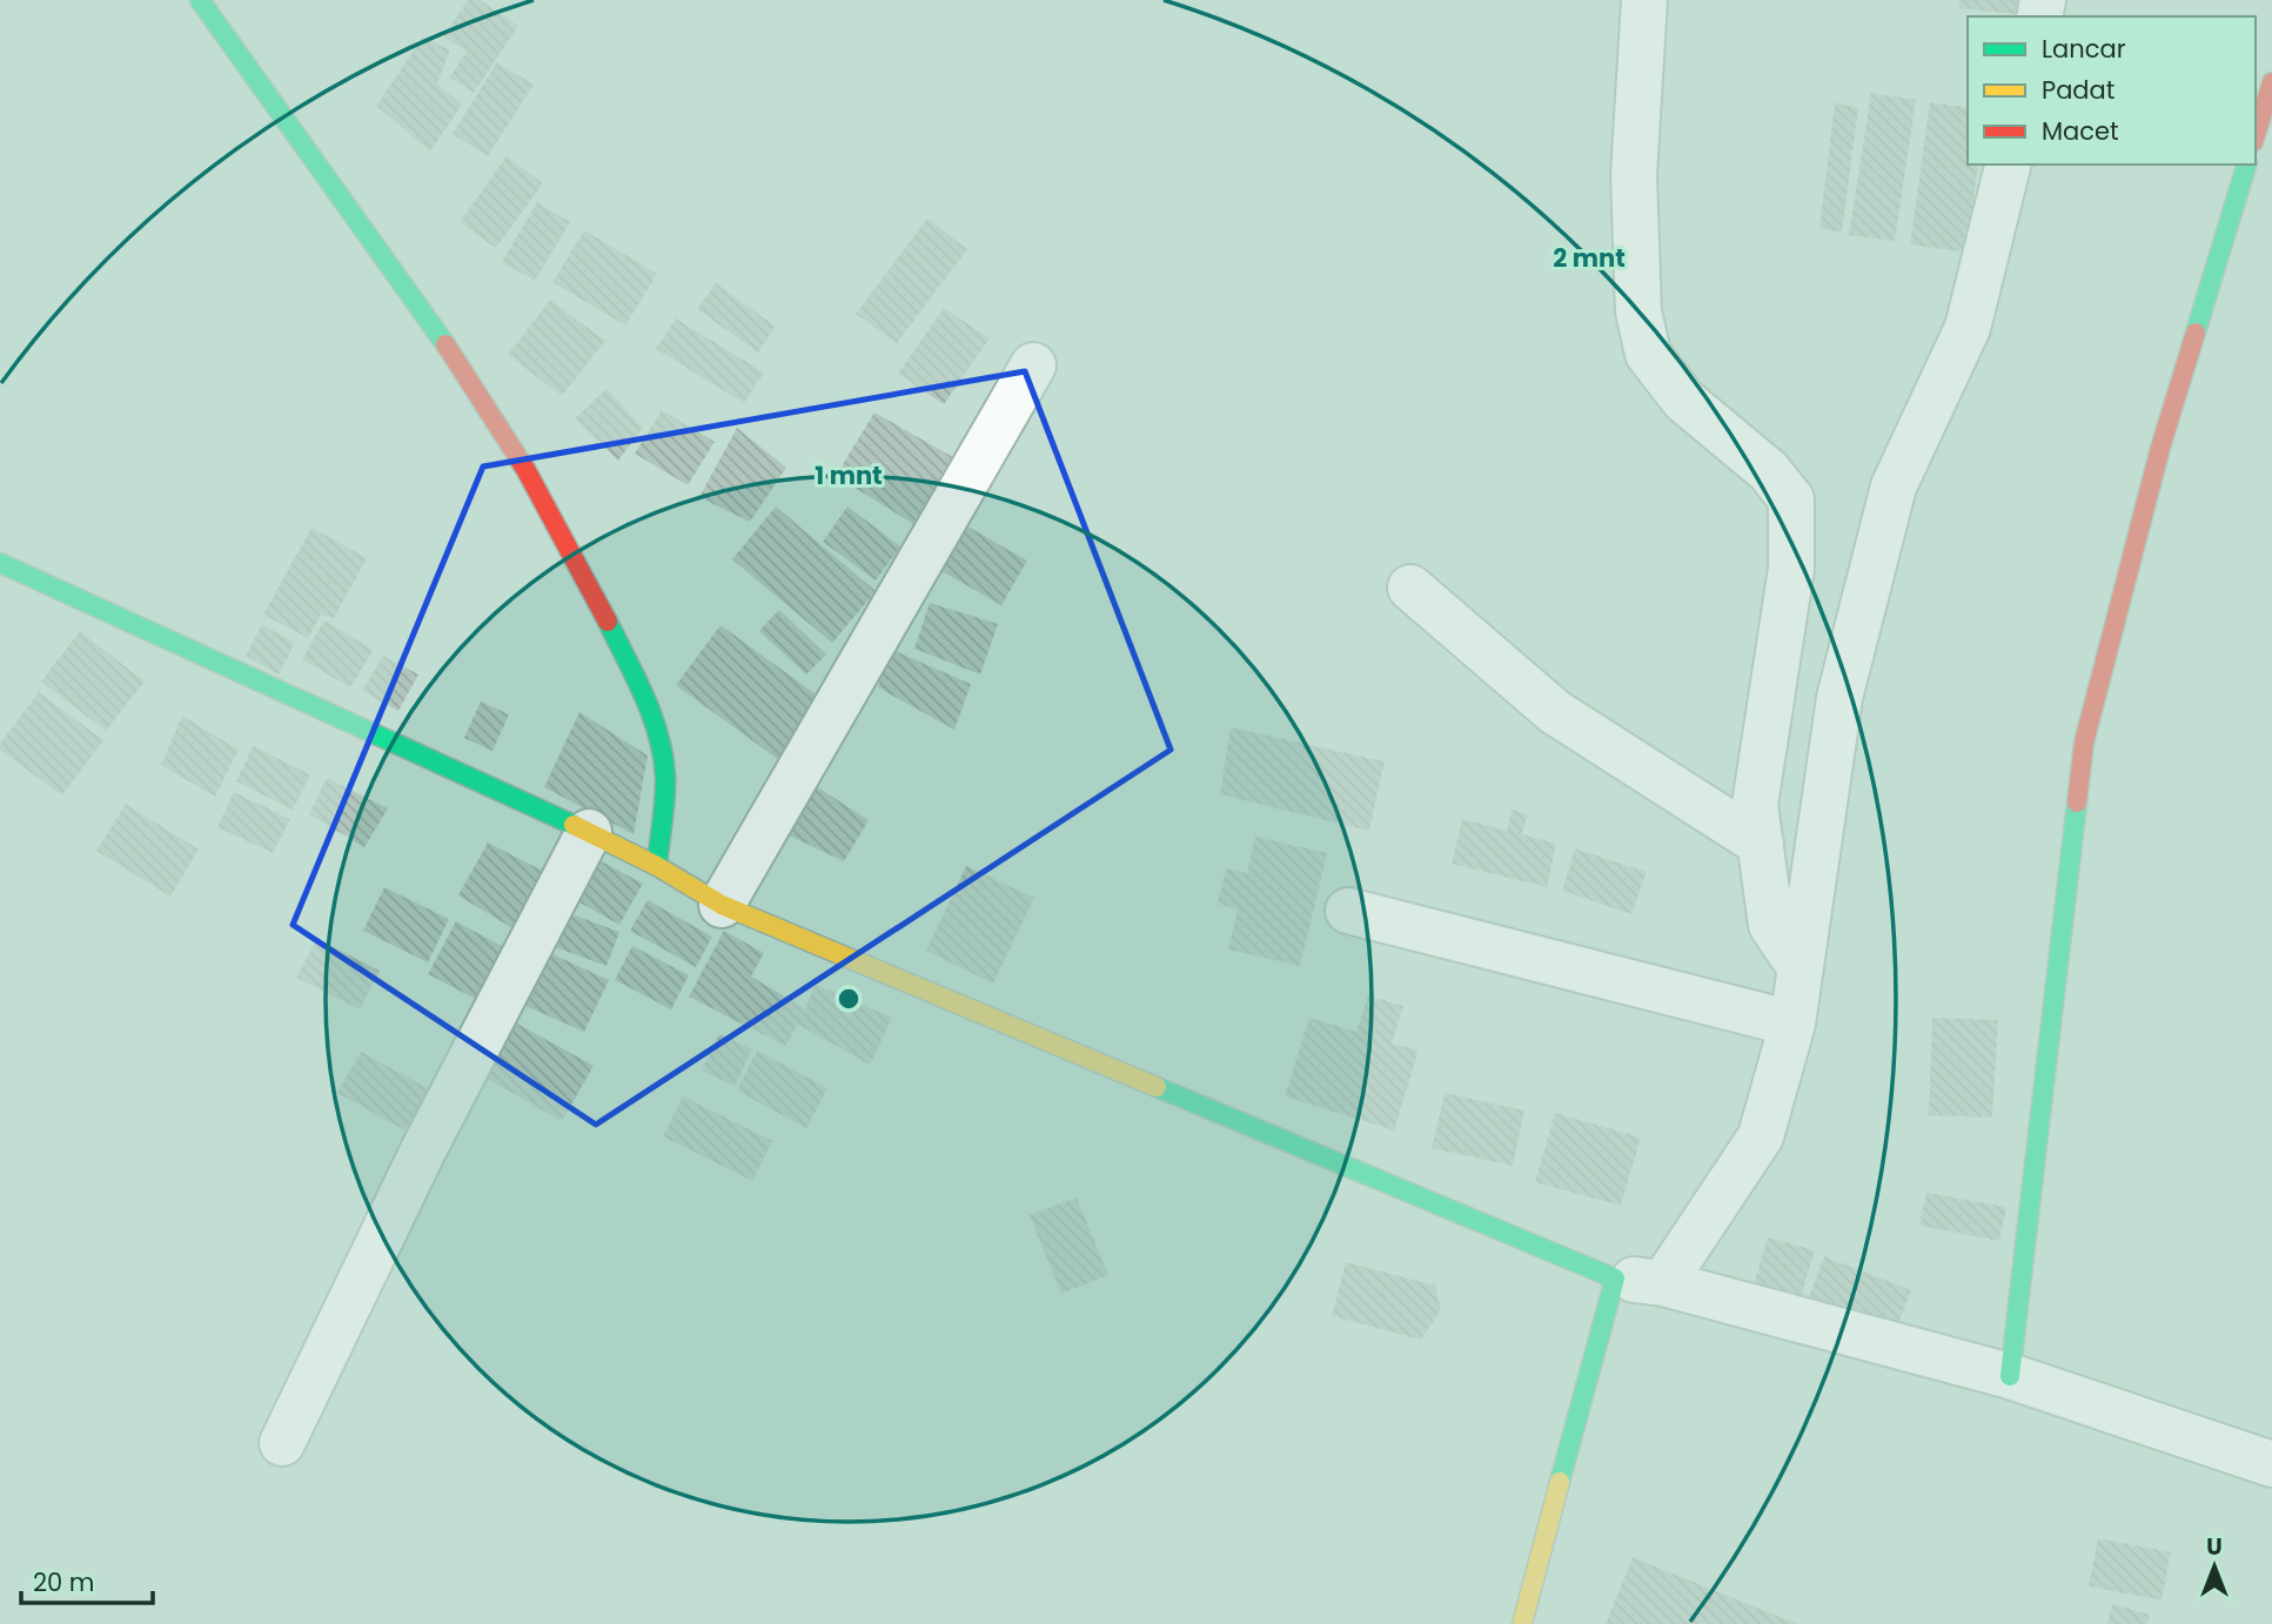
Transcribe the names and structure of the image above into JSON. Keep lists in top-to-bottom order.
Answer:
{
  "legend": ["Lancar", "Padat", "Macet"],
  "scale_bar": "20 m",
  "north": "top",
  "rings": ["2 mnt", "1 mnt"]
}
